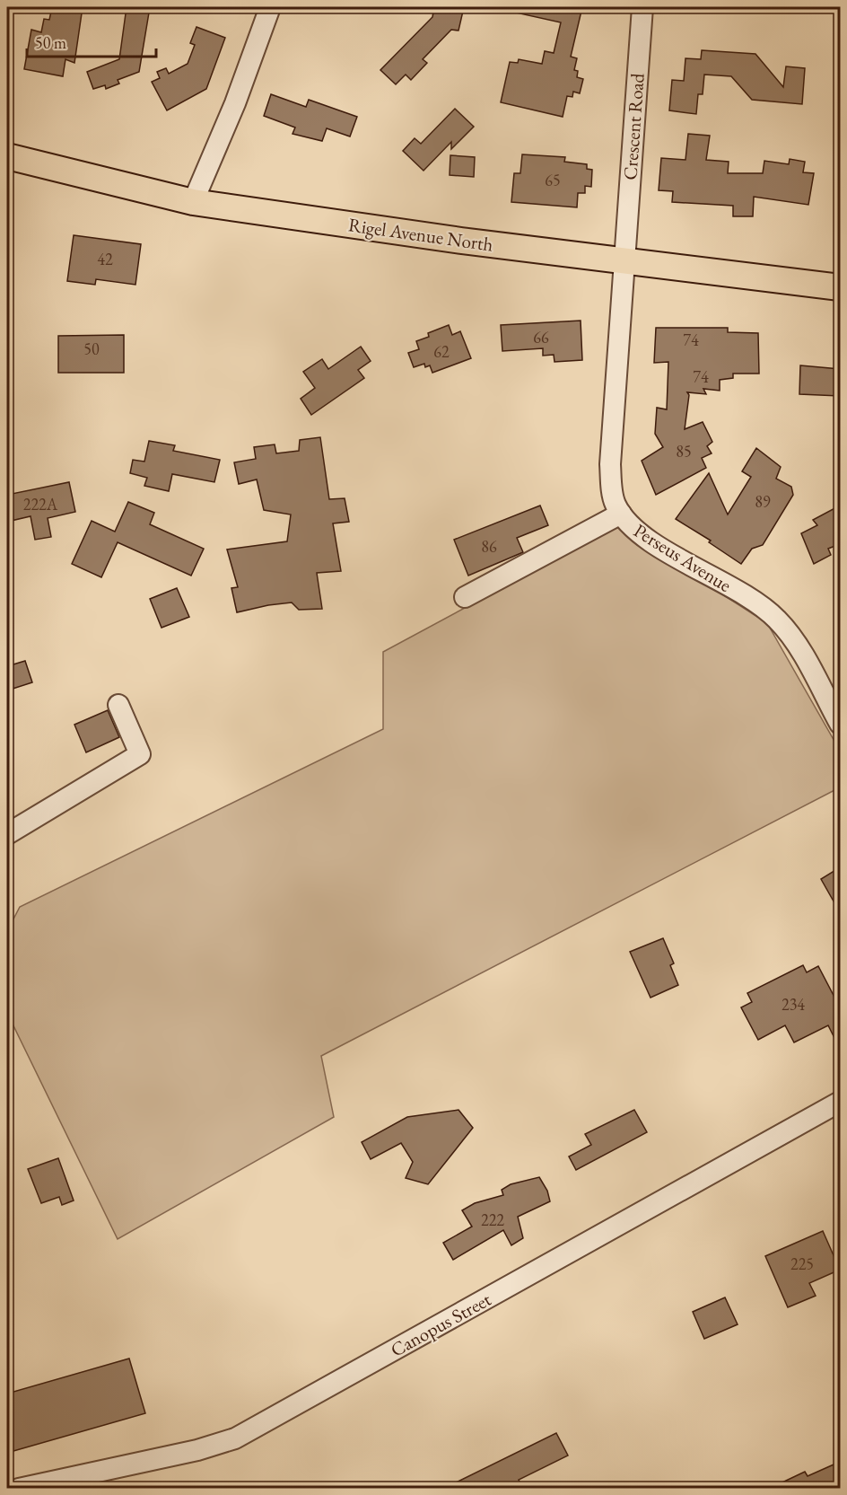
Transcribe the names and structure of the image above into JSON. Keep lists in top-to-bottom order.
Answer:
{
  "streets": {
    "main road": ["Rigel Avenue North"],
    "street": ["Crescent Road", "Perseus Avenue", "Canopus Street"]
  },
  "crossings": [
    ["Crescent Road", "Rigel Avenue North"],
    ["Crescent Road", "Perseus Avenue"],
    ["Rigel Avenue North", "Perseus Avenue"]
  ],
  "house_numbers": [
    "65",
    "42",
    "66",
    "74",
    "50",
    "62",
    "74",
    "85",
    "89",
    "222A",
    "86",
    "234",
    "222",
    "225"
  ],
  "scale_bar": "50 m"
}
